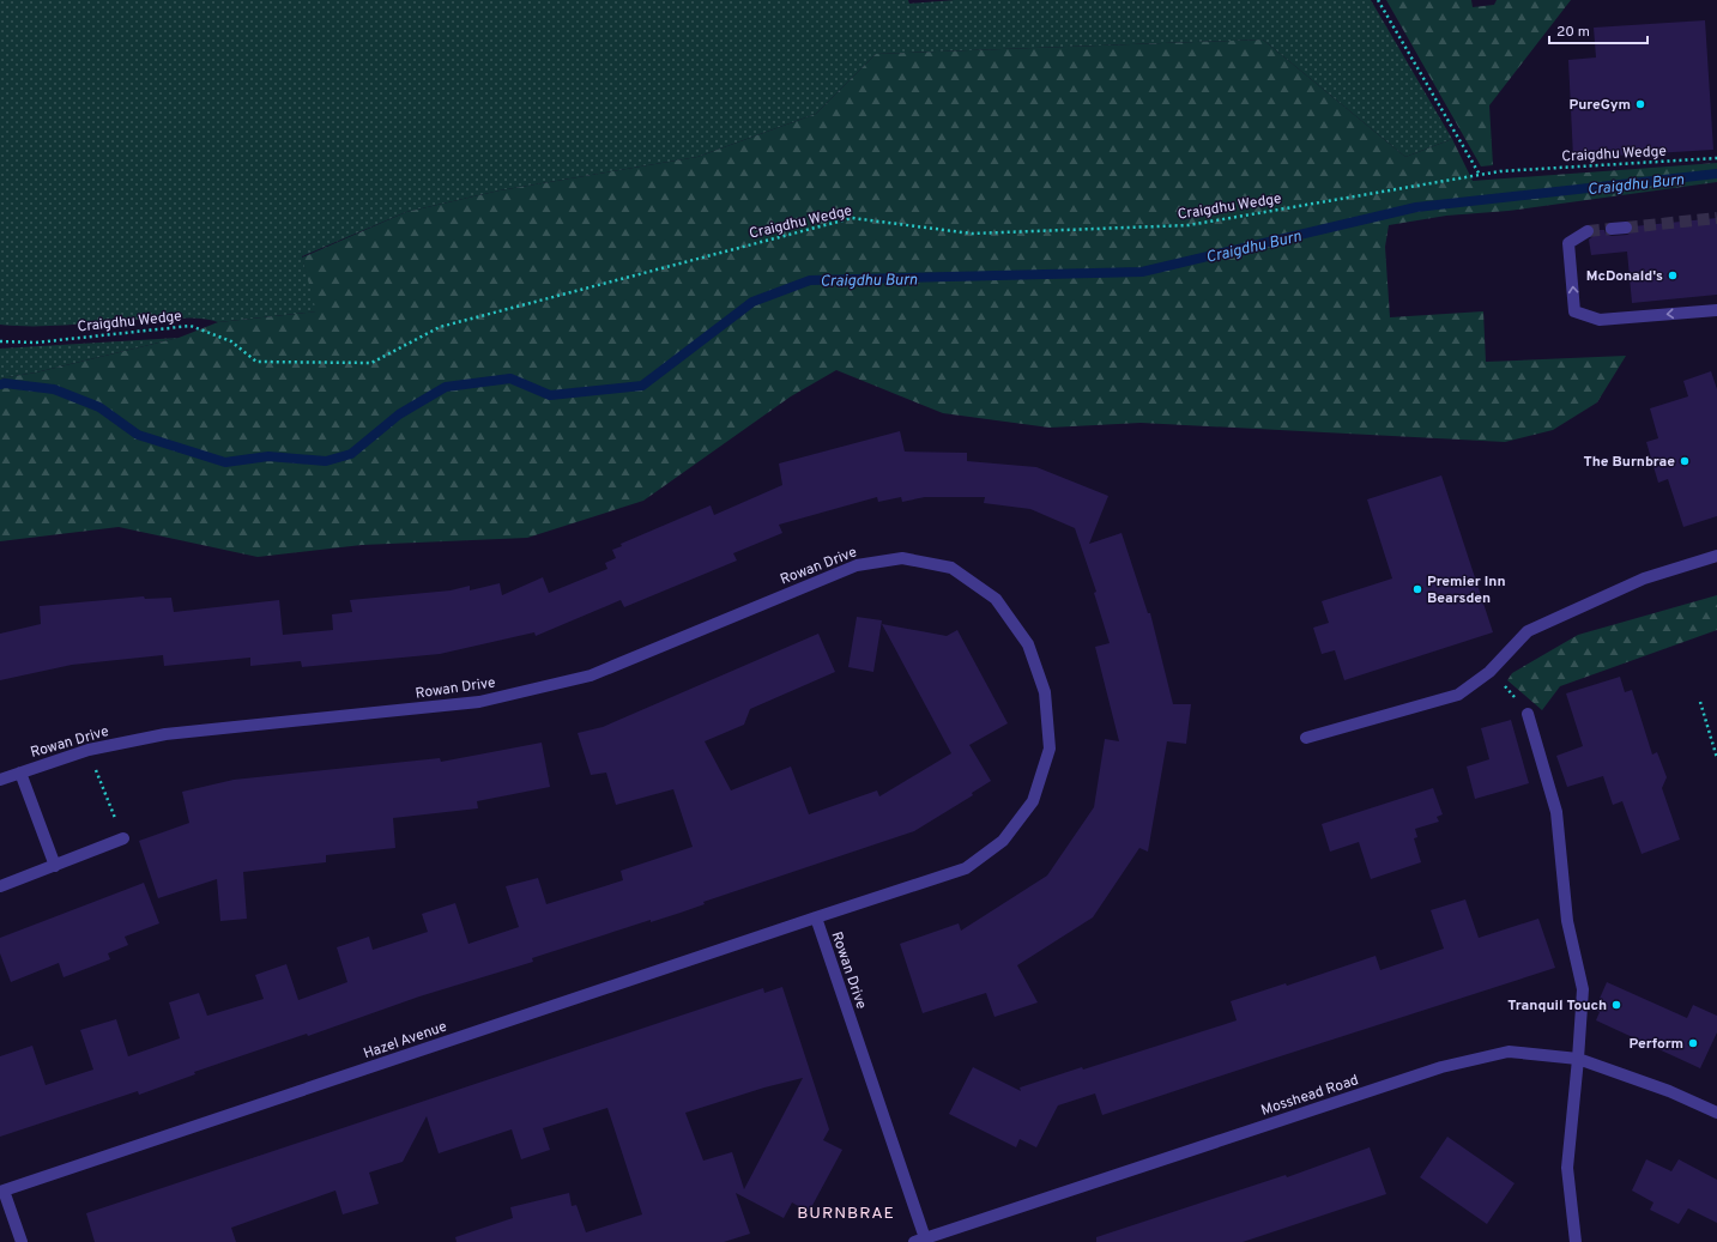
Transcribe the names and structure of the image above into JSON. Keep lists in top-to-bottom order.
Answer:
{
  "streets": {
    "street": ["Rowan Drive", "Hazel Avenue", "Mosshead Road"],
    "path": ["Craigdhu Wedge"]
  },
  "crossings": [
    ["Rowan Drive", "Hazel Avenue"],
    ["Rowan Drive", "Mosshead Road"]
  ],
  "districts": ["BURNBRAE"],
  "water": ["Craigdhu Burn"],
  "places": [
    "PureGym",
    "McDonald's",
    "The Burnbrae",
    "Premier Inn Bearsden",
    "Tranquil Touch",
    "Perform"
  ],
  "scale_bar": "20 m"
}
